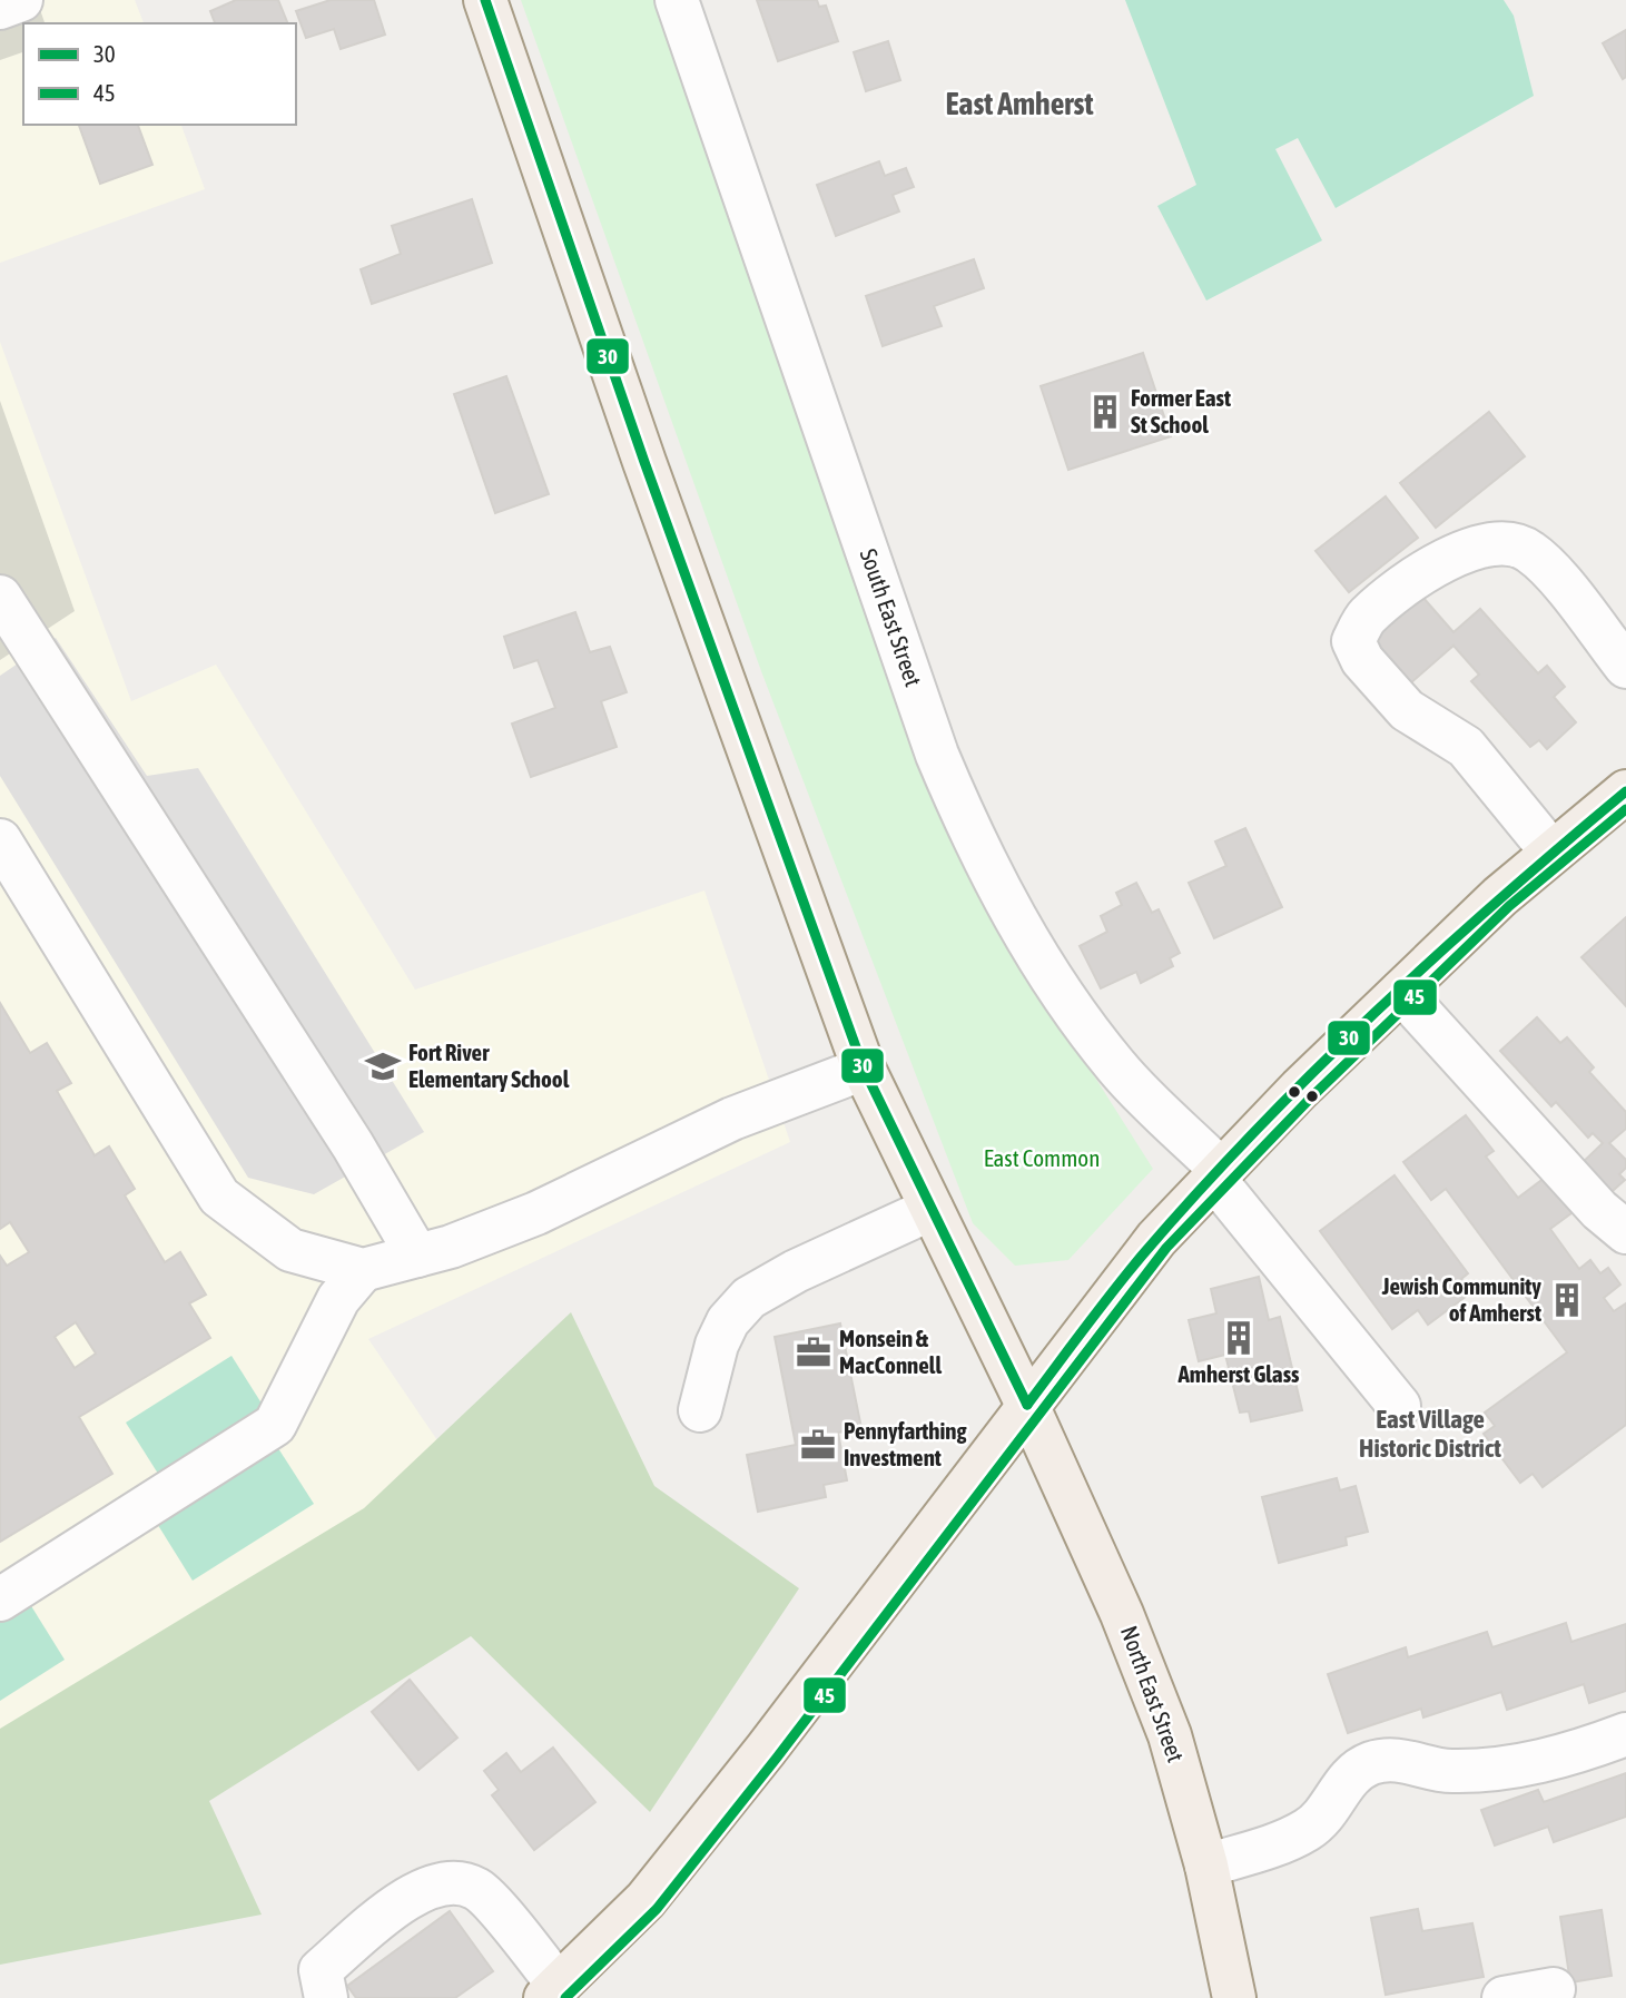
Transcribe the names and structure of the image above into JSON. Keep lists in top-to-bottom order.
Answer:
{
  "streets": {
    "main road": ["North East Street"],
    "street": ["South East Street"]
  },
  "districts": ["East Amherst", "East Village Historic District"],
  "parks": ["East Common"],
  "places": {
    "building": ["Former East St School", "Jewish Community of Amherst", "Amherst Glass"],
    "school or university": ["Fort River Elementary School"],
    "office": ["Monsein & MacConnell", "Pennyfarthing Investment"]
  },
  "lines": ["transit line 30", "transit line 45"],
  "legend": ["30", "45"]
}
